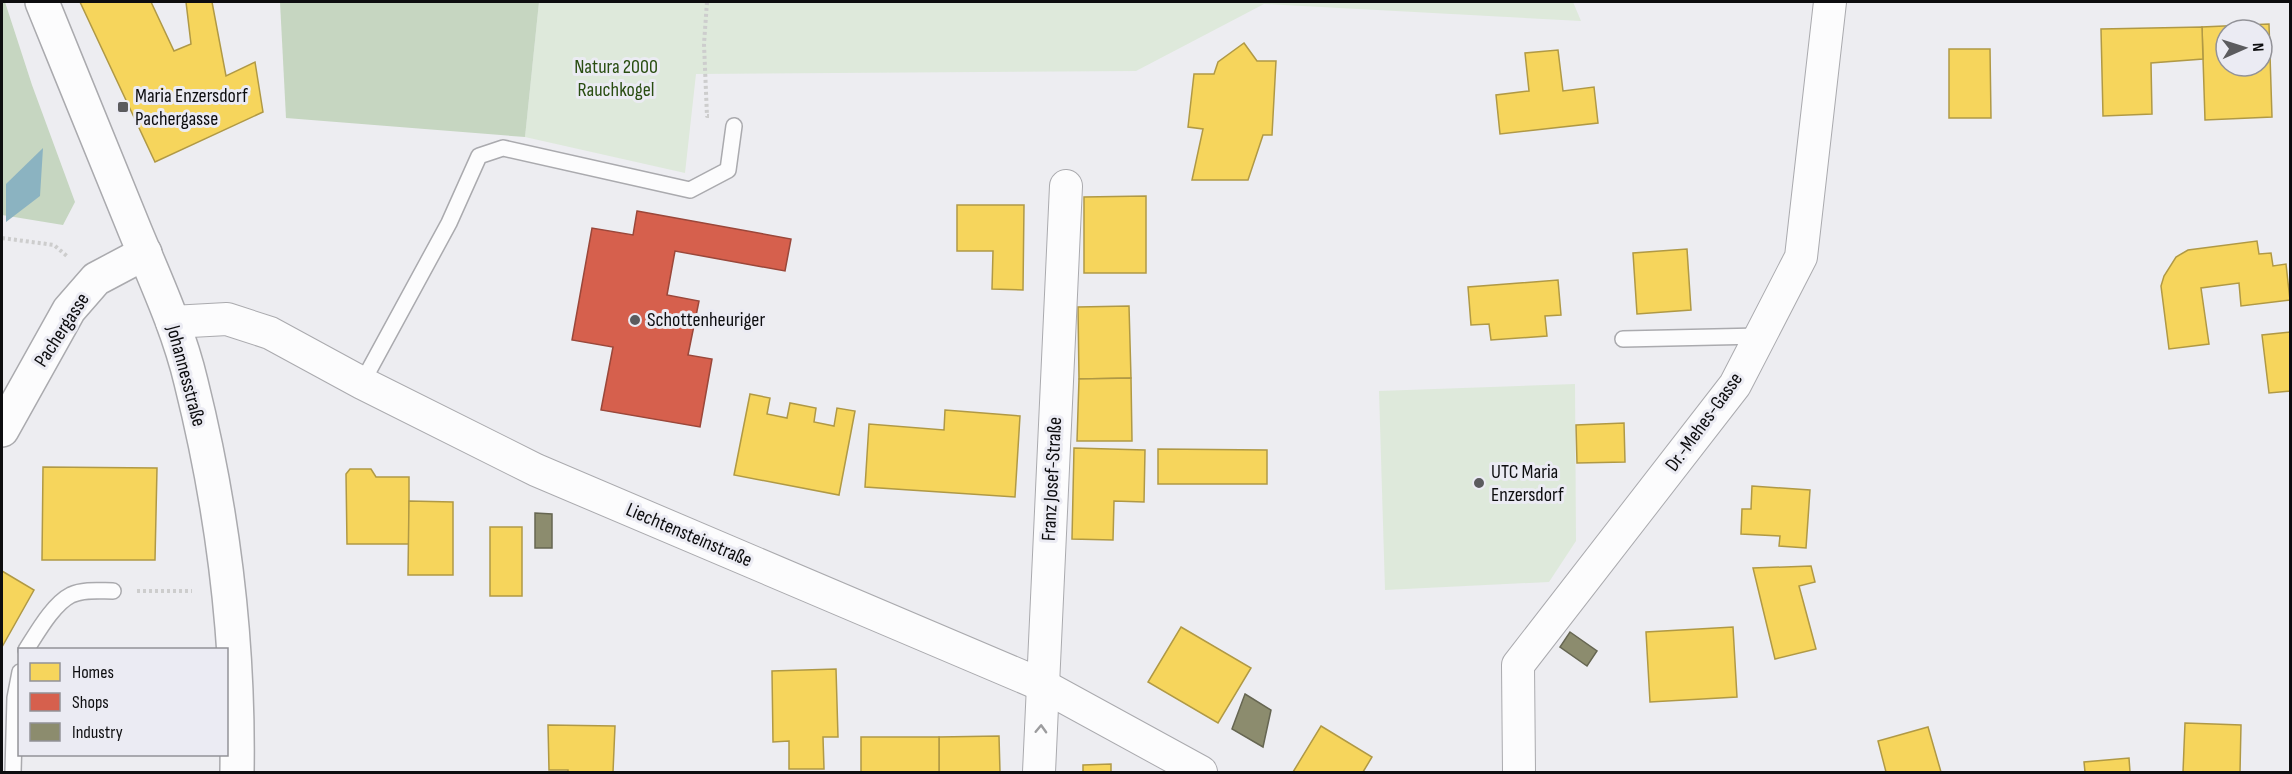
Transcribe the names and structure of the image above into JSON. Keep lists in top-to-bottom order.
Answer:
{
  "streets": {
    "main road": ["Pachergasse", "Johannesstraße"],
    "street": ["Dr.-Mehes-Gasse", "Franz Josef-Straße", "Liechtensteinstraße"]
  },
  "crossings": [
    ["Pachergasse", "Johannesstraße"],
    ["Johannesstraße", "Liechtensteinstraße"],
    ["Franz Josef-Straße", "Liechtensteinstraße"]
  ],
  "parks": ["Natura 2000 Rauchkogel"],
  "places": {
    "transit": ["Maria Enzersdorf Pachergasse"],
    "other": ["Schottenheuriger", "UTC Maria Enzersdorf"]
  },
  "legend": ["Homes", "Shops", "Industry"],
  "north": "right"
}
